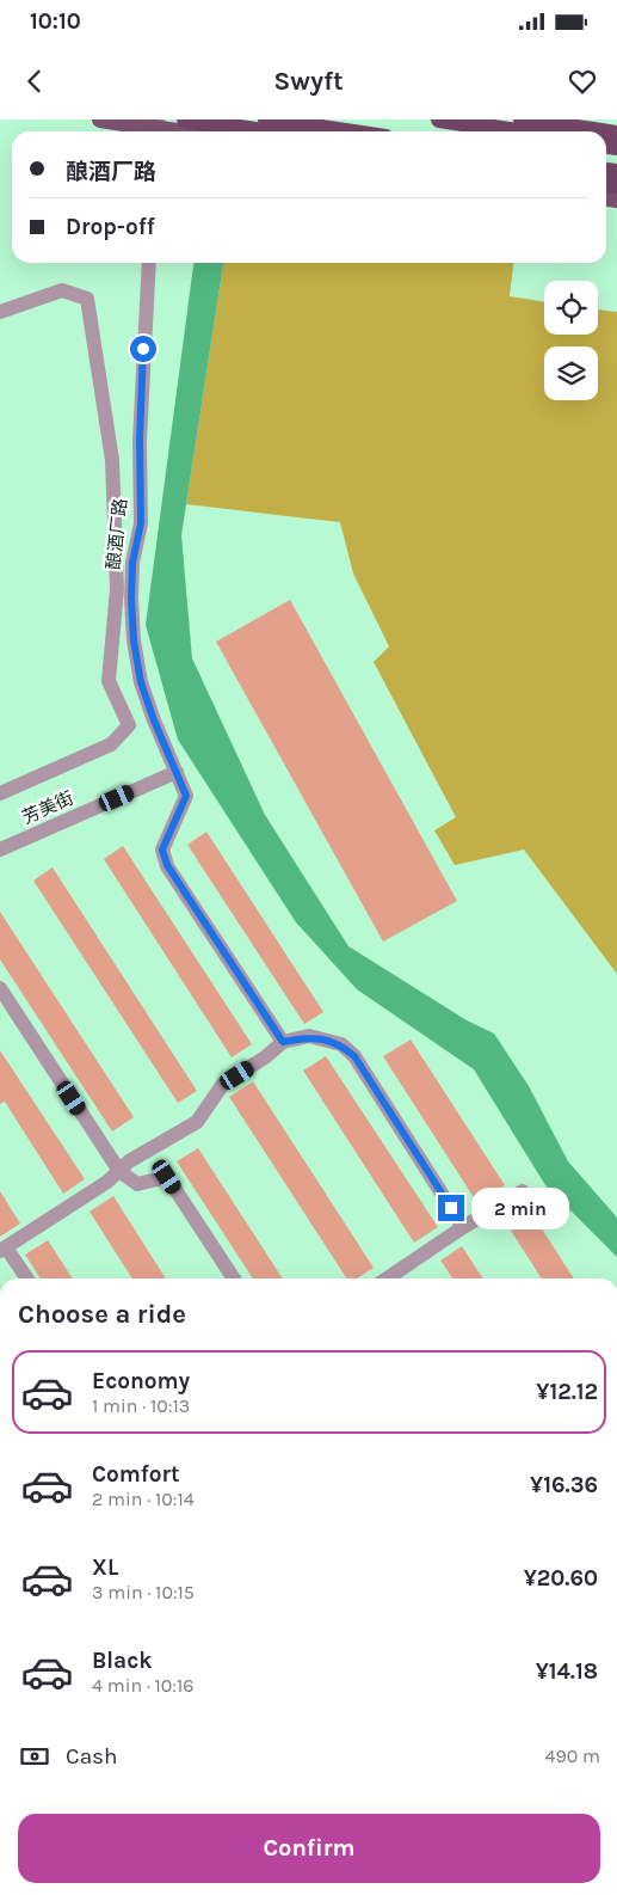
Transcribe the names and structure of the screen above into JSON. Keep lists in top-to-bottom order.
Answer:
{
  "streets": {
    "street": ["酿酒厂路", "芳美街"]
  },
  "crossings": [
    ["酿酒厂路", "芳美街"]
  ],
  "page": {
    "status": "10:10",
    "header": "Swyft",
    "banner": ["酿酒厂路", "Drop-off"],
    "bubble": "2 min",
    "heading": "Choose a ride",
    "list": [
      {
        "name": "Economy",
        "note": "1 min · 10:13",
        "value": "¥12.12"
      },
      {
        "name": "Comfort",
        "note": "2 min · 10:14",
        "value": "¥16.36"
      },
      {
        "name": "XL",
        "note": "3 min · 10:15",
        "value": "¥20.60"
      },
      {
        "name": "Black",
        "note": "4 min · 10:16",
        "value": "¥14.18"
      }
    ],
    "pay": ["Cash", "490 m"],
    "buttons": "Confirm"
  }
}
